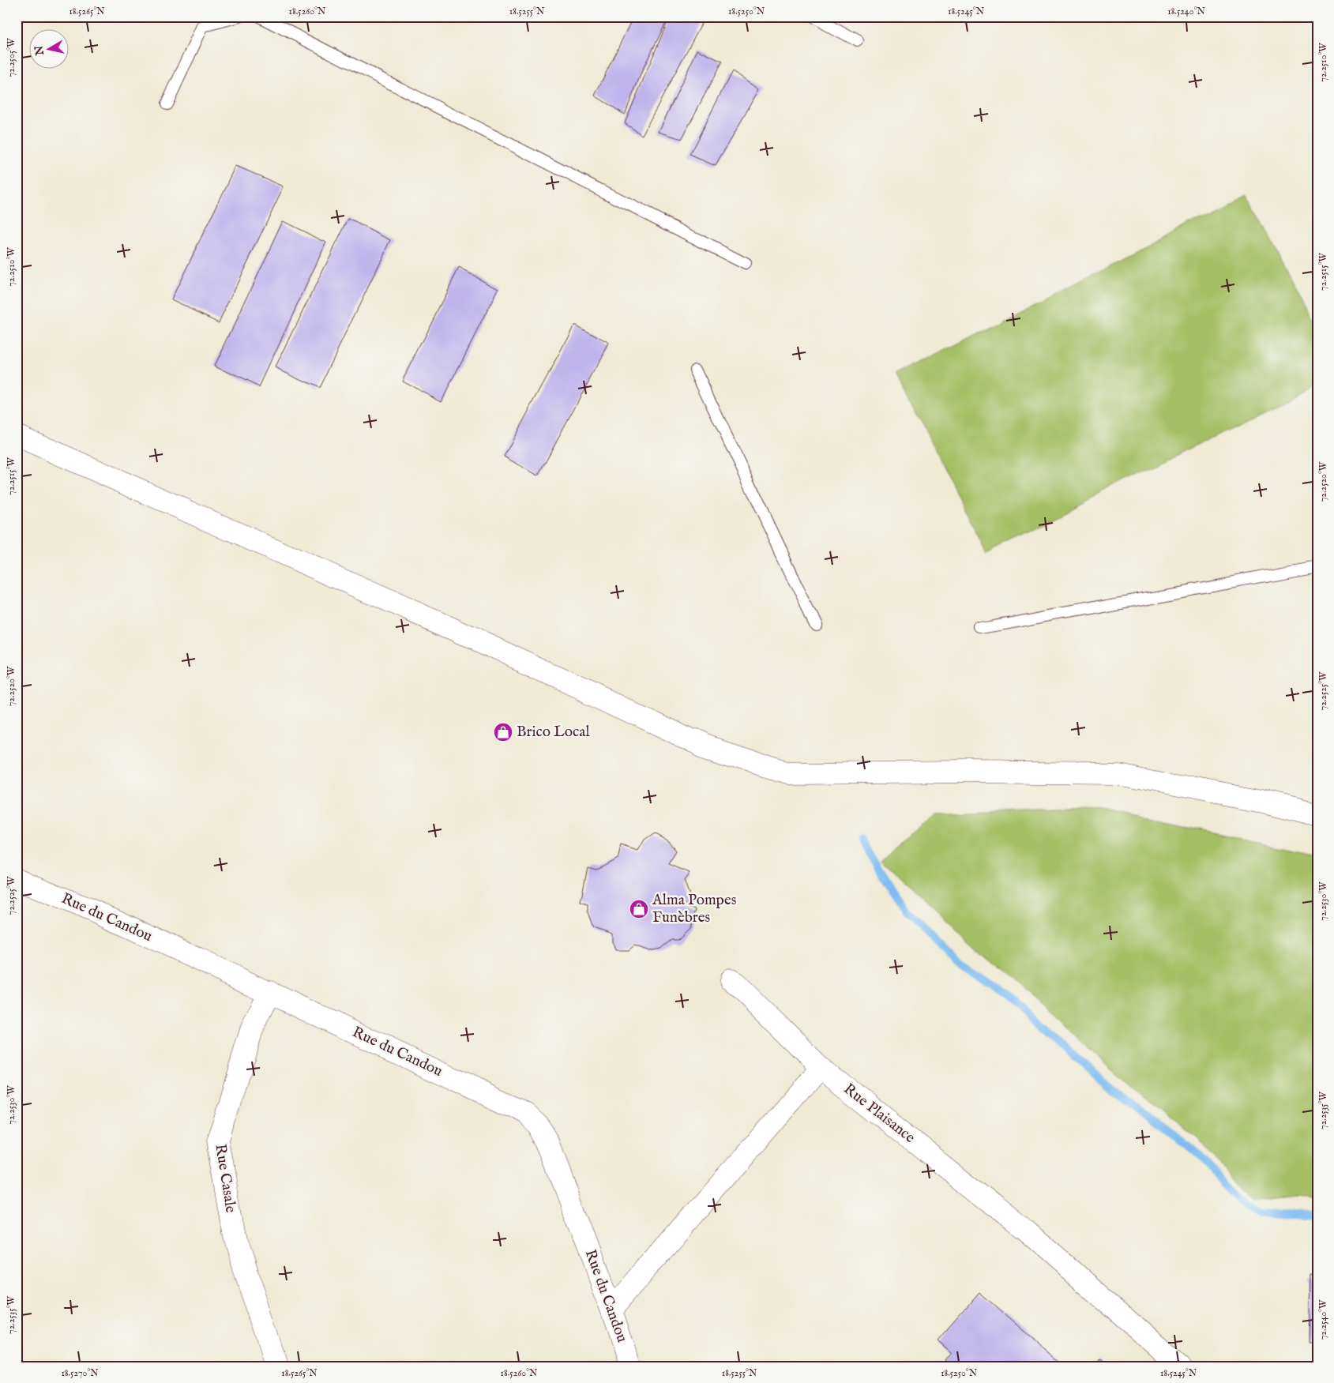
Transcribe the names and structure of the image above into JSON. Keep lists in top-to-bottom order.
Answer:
{
  "streets": {
    "street": ["Rue du Candou", "Rue Plaisance", "Rue Casale"]
  },
  "crossings": [
    ["Rue du Candou", "Rue Casale"]
  ],
  "places": {
    "shop": ["Brico Local", "Alma Pompes Funèbres"]
  },
  "north": "left",
  "coordinates": [
    "18.5265°N",
    "18.5260°N",
    "18.5255°N",
    "18.5250°N",
    "18.5245°N",
    "18.5240°N",
    "72.2505°W",
    "72.2510°W",
    "72.2515°W",
    "72.2520°W",
    "72.2525°W",
    "72.2530°W",
    "72.2535°W",
    "72.2540°W",
    "18.5270°N"
  ]
}
